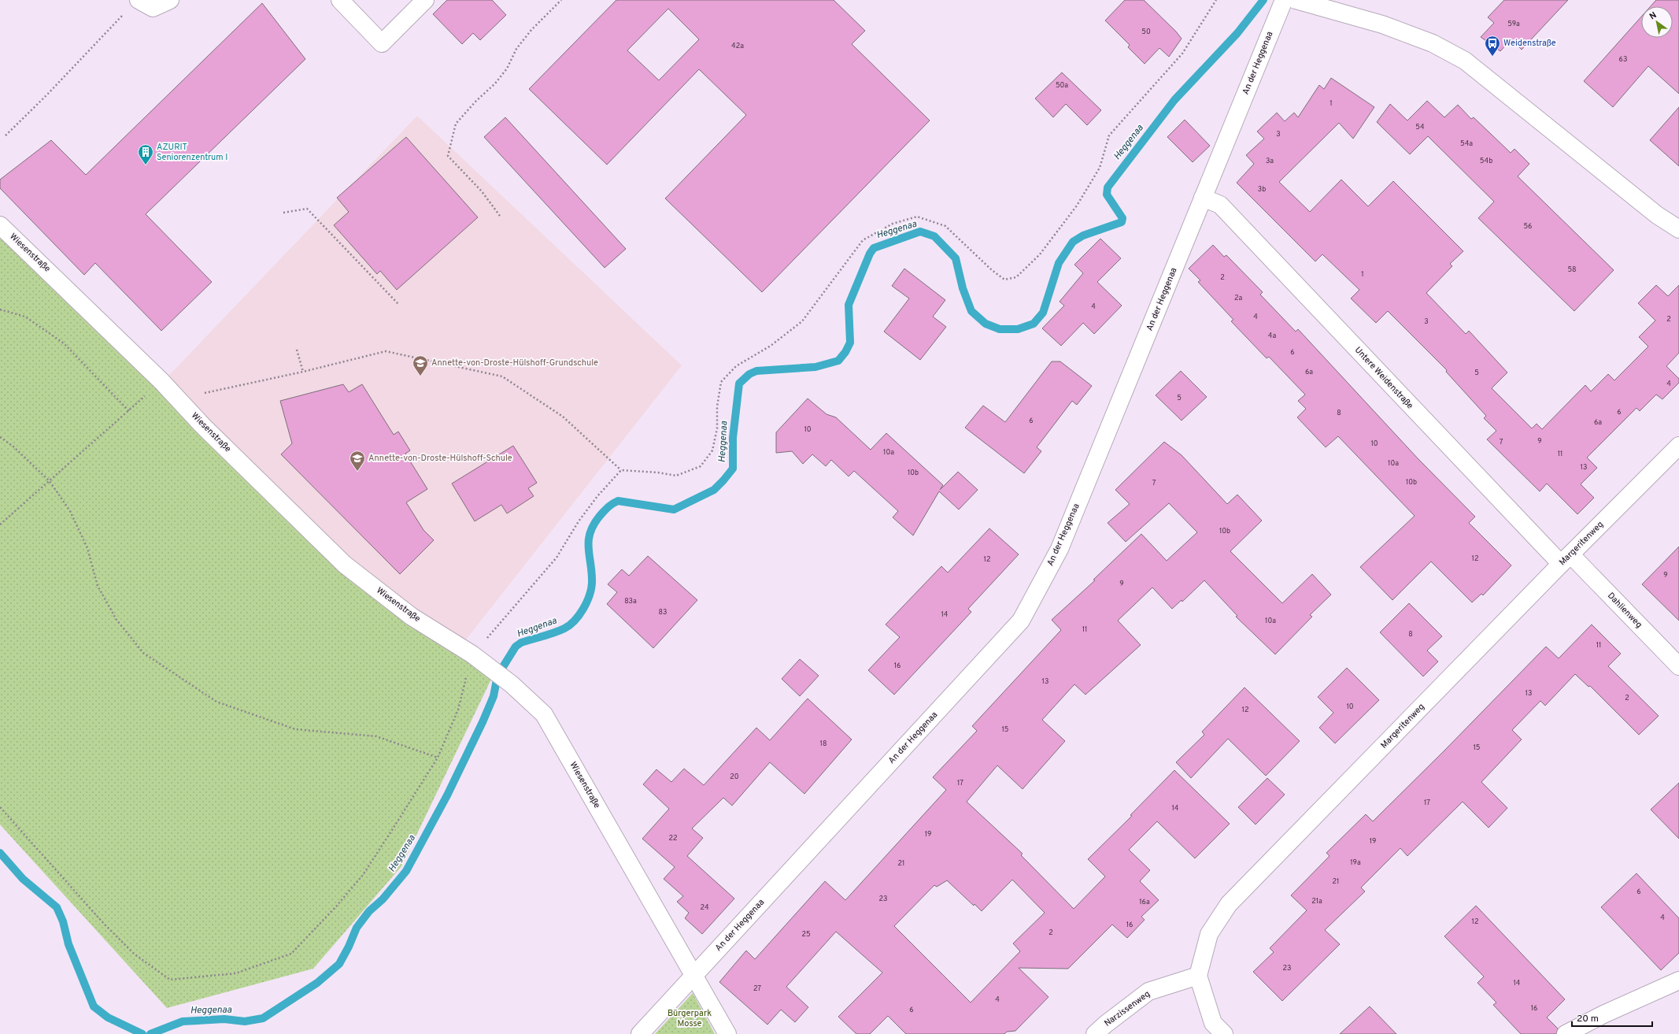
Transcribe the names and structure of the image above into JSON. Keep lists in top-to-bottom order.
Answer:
{
  "streets": {
    "street": [
      "An der Heggenaa",
      "Wiesenstraße",
      "Untere Weidenstraße",
      "Margeritenweg",
      "Dahlienweg",
      "Narzissenweg"
    ]
  },
  "crossings": [
    ["An der Heggenaa", "Wiesenstraße"],
    ["An der Heggenaa", "Untere Weidenstraße"],
    ["Untere Weidenstraße", "Margeritenweg"],
    ["Untere Weidenstraße", "Dahlienweg"],
    ["Margeritenweg", "Dahlienweg"],
    ["Margeritenweg", "Narzissenweg"]
  ],
  "water": ["Heggenaa"],
  "parks": ["Bürgerpark Mosse"],
  "places": {
    "bus stop": ["Weidenstraße"],
    "building": ["AZURIT Seniorenzentrum I"],
    "school or university": ["Annette-von-Droste-Hülshoff-Grundschule", "Annette-von-Droste-Hülshoff-Schule"]
  },
  "house_numbers": [
    "59a",
    "50",
    "42a",
    "63",
    "50a",
    "1",
    "54",
    "3",
    "54a",
    "3a",
    "54b",
    "3b",
    "56",
    "58",
    "1",
    "2",
    "2a",
    "4",
    "4",
    "2",
    "3",
    "4a",
    "6",
    "6a",
    "5",
    "4",
    "5",
    "6",
    "8",
    "6",
    "6a",
    "10",
    "9",
    "7",
    "10",
    "10a",
    "11",
    "10a",
    "13",
    "10b",
    "10b",
    "7",
    "10b",
    "12",
    "12",
    "9",
    "9",
    "83a",
    "83",
    "14",
    "10a",
    "11",
    "8",
    "11",
    "16",
    "13",
    "13",
    "2",
    "10",
    "12",
    "15",
    "18",
    "15",
    "20",
    "17",
    "17",
    "14",
    "19",
    "22",
    "19",
    "19a",
    "21",
    "21",
    "6",
    "23",
    "21a",
    "16a",
    "24",
    "4",
    "12",
    "16",
    "2",
    "25",
    "23",
    "14",
    "27",
    "4",
    "16",
    "6"
  ],
  "scale_bar": "20 m",
  "north": "top left"
}
